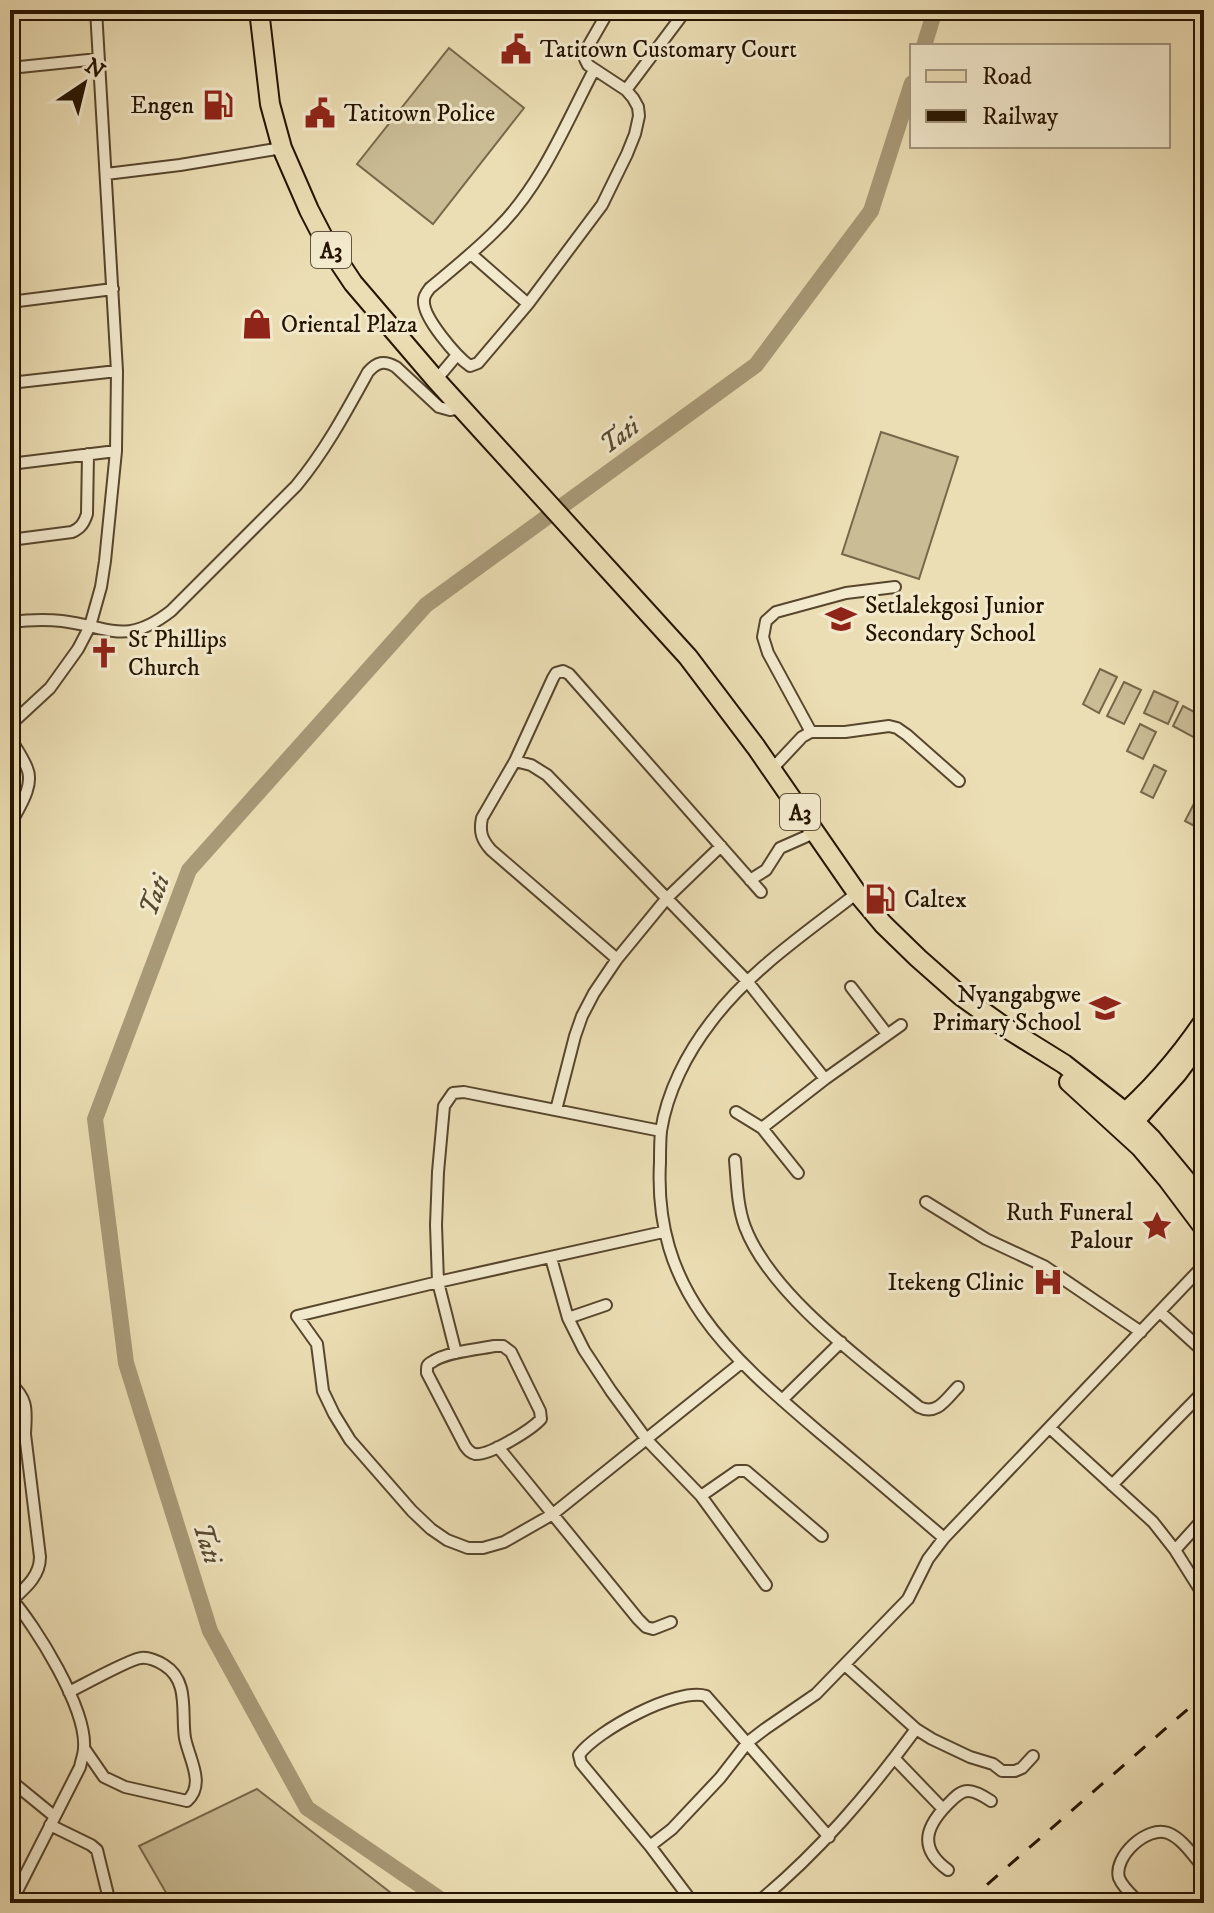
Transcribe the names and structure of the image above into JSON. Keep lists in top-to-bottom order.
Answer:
{
  "streets": {
    "highway": ["A3"]
  },
  "water": ["Tati"],
  "places": {
    "public building": ["Tatitown Customary Court", "Tatitown Police"],
    "fuel station": ["Engen", "Caltex"],
    "shop": ["Oriental Plaza"],
    "school or university": ["Setlalekgosi Junior Secondary School", "Nyangabgwe Primary School"],
    "church": ["St Phillips Church"],
    "place": ["Ruth Funeral Palour"],
    "hospital": ["Itekeng Clinic"]
  },
  "legend": ["Road", "Railway"],
  "north": "top right"
}
